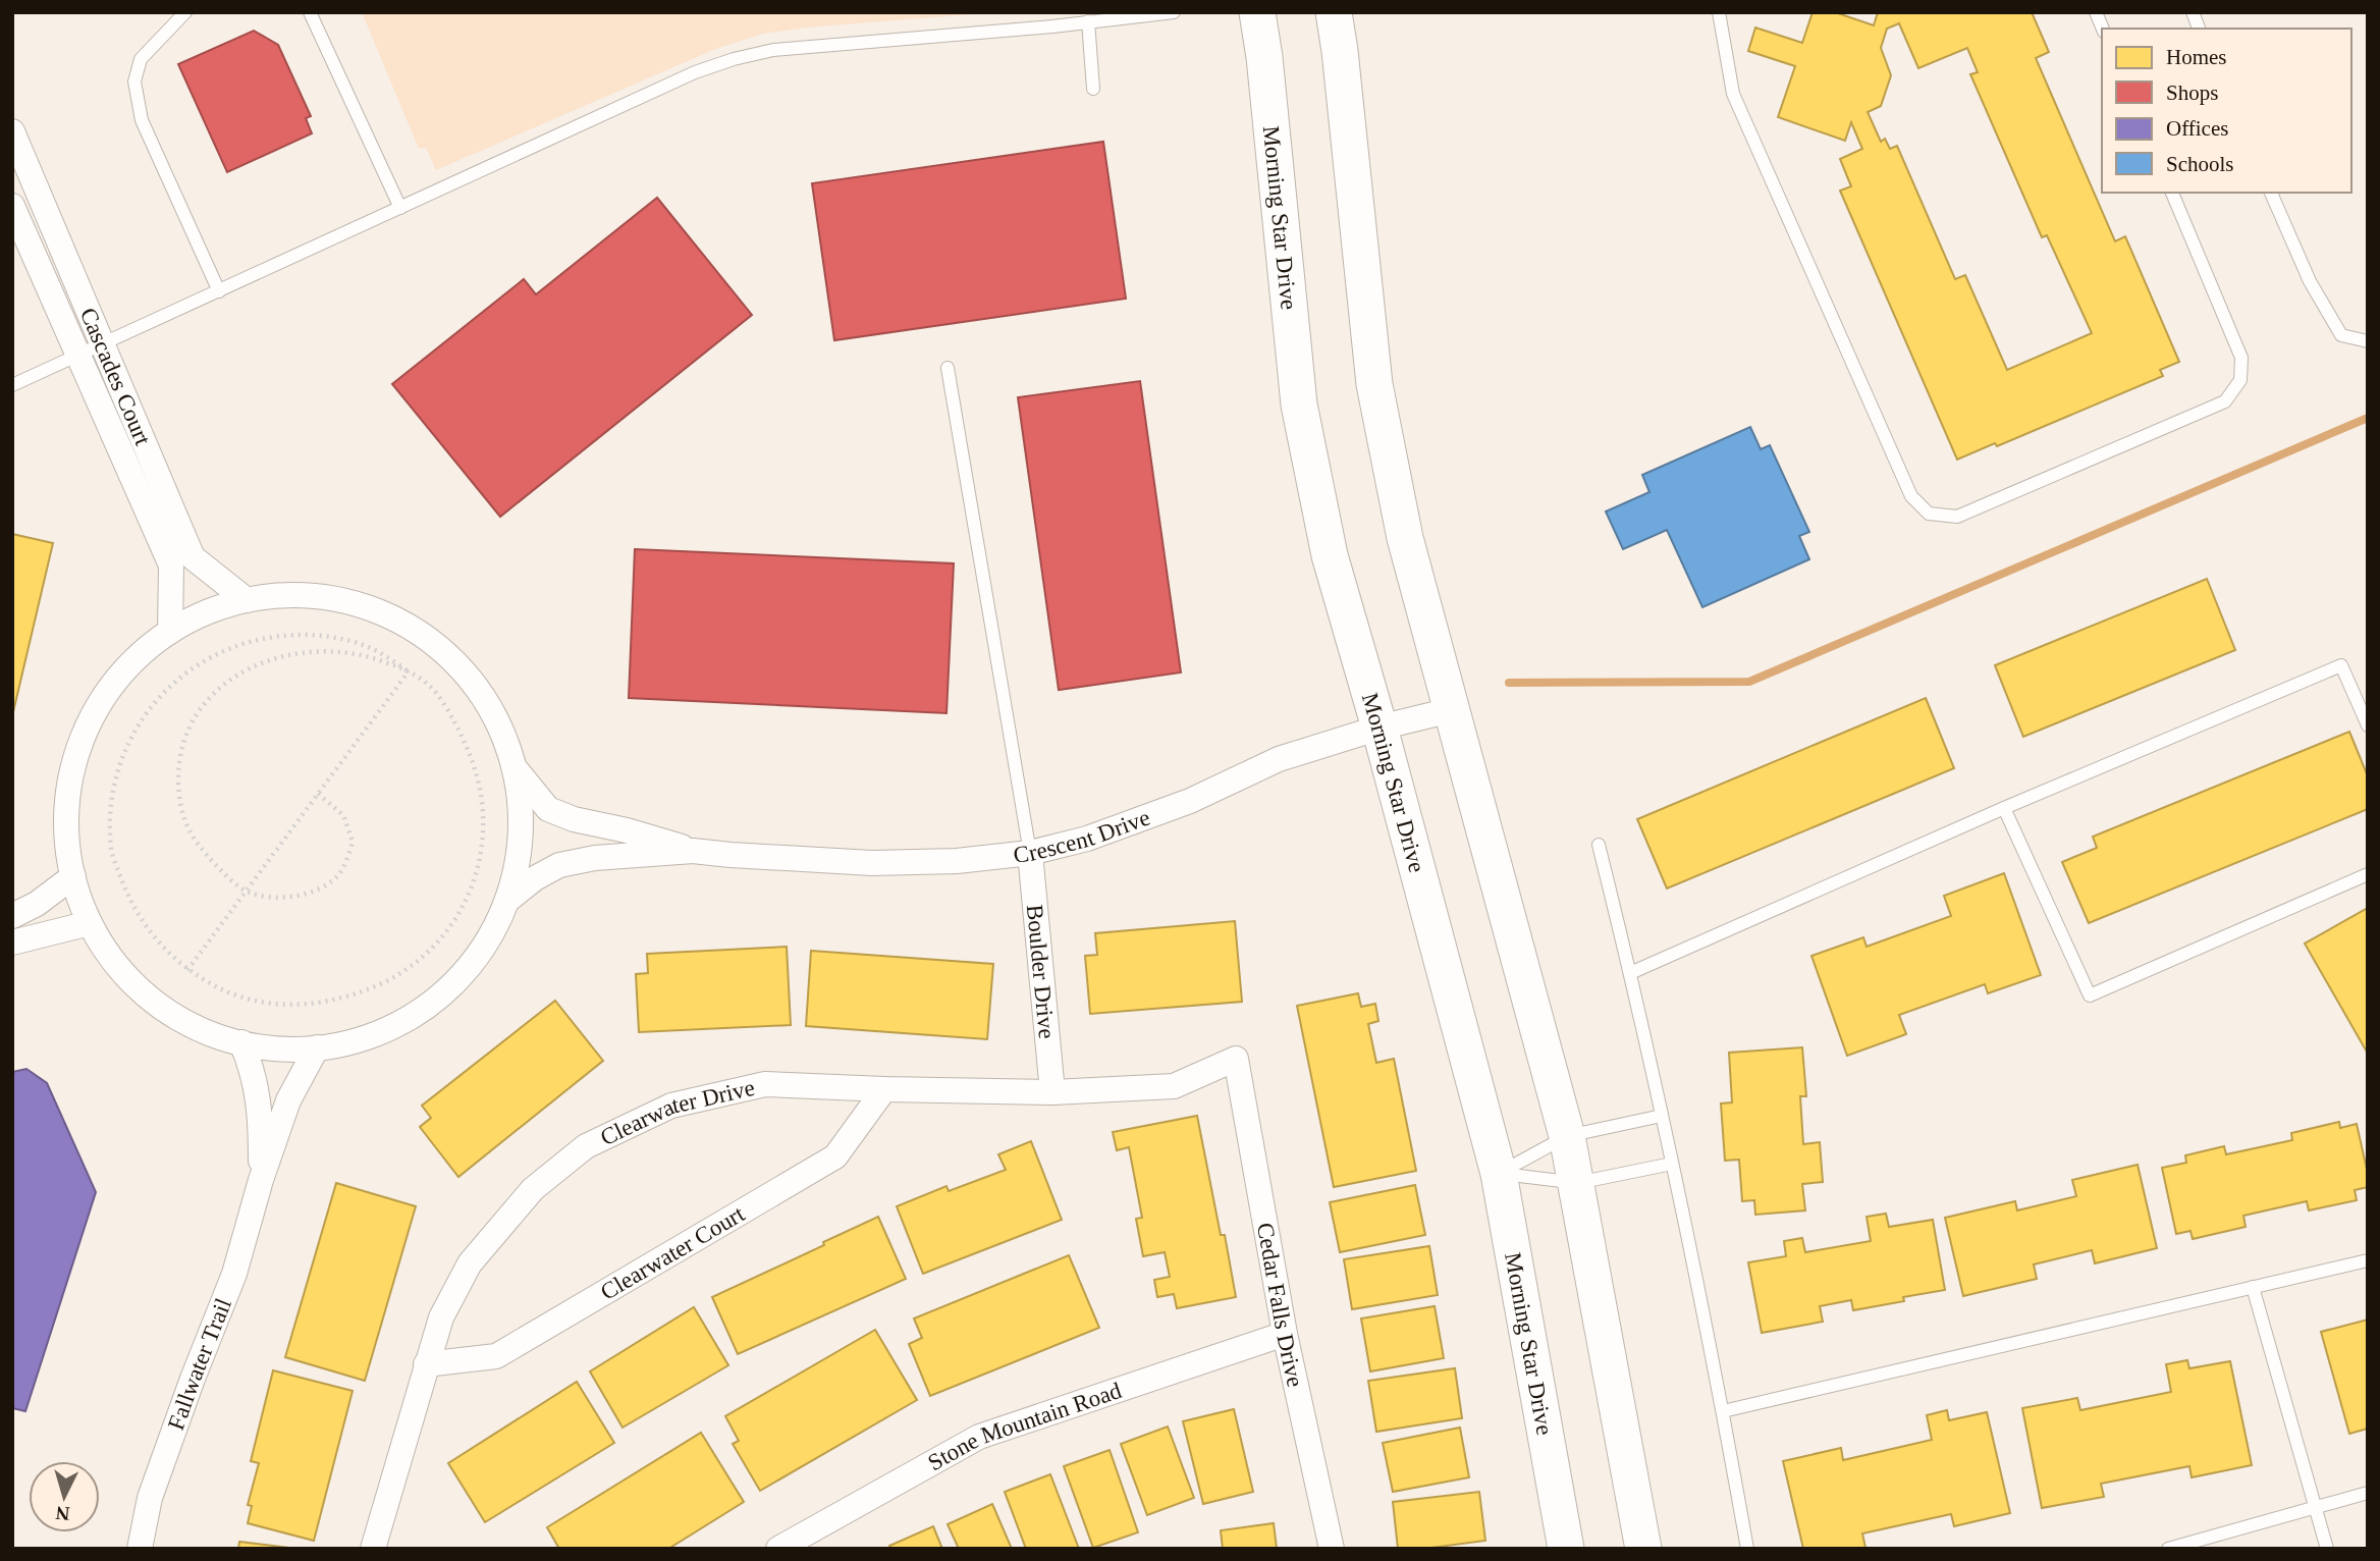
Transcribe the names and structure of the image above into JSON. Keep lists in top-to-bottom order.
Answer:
{
  "streets": {
    "street": [
      "Morning Star Drive",
      "Cascades Court",
      "Crescent Drive",
      "Boulder Drive",
      "Clearwater Drive",
      "Clearwater Court",
      "Cedar Falls Drive",
      "Fallwater Trail",
      "Stone Mountain Road"
    ]
  },
  "crossings": [
    ["Morning Star Drive", "Crescent Drive"],
    ["Crescent Drive", "Boulder Drive"],
    ["Boulder Drive", "Clearwater Drive"],
    ["Clearwater Drive", "Clearwater Court"],
    ["Clearwater Drive", "Cedar Falls Drive"],
    ["Cedar Falls Drive", "Stone Mountain Road"]
  ],
  "legend": [
    "Homes",
    "Shops",
    "Offices",
    "Schools"
  ],
  "north": "bottom"
}
